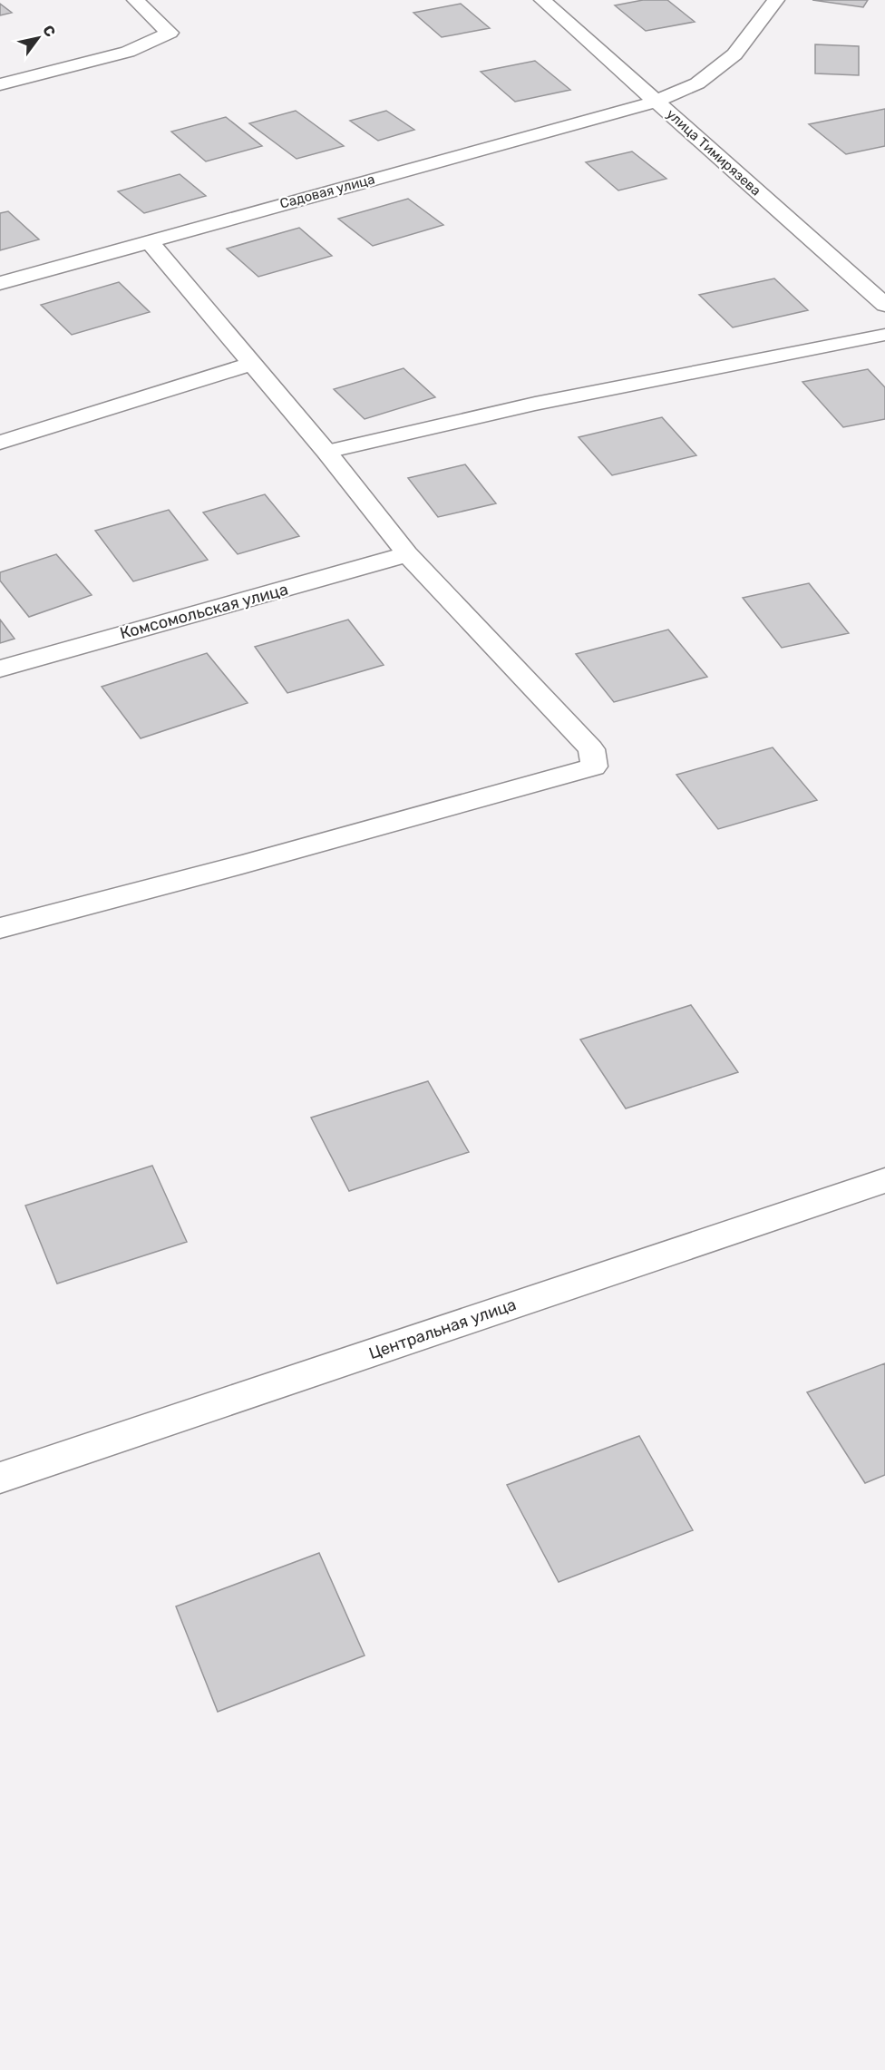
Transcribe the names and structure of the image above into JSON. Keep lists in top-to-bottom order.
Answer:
{
  "streets": {
    "street": [
      "улица Тимирязева",
      "Садовая улица",
      "Комсомольская улица",
      "Центральная улица"
    ]
  },
  "crossings": [
    ["улица Тимирязева", "Садовая улица"]
  ],
  "north": "top right"
}
